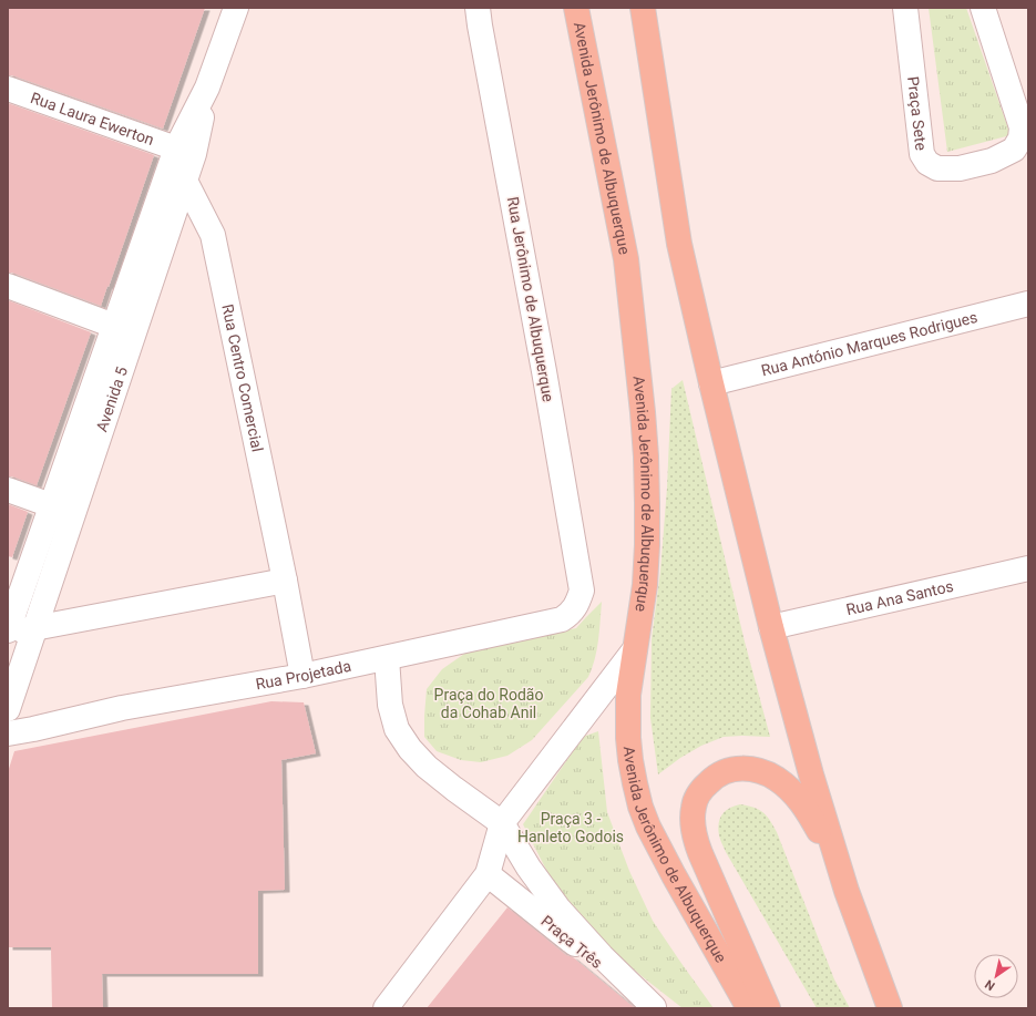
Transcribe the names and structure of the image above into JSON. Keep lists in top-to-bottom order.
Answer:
{
  "streets": {
    "main road": ["Avenida Jerônimo de Albuquerque"],
    "street": [
      "Praça Sete",
      "Rua Laura Ewerton",
      "Rua Jerônimo de Albuquerque",
      "Rua António Marques Rodrigues",
      "Rua Centro Comercial",
      "Avenida 5",
      "Rua Ana Santos",
      "Rua Projetada",
      "Praça Três"
    ]
  },
  "crossings": [
    ["Rua Laura Ewerton", "Avenida 5"],
    ["Rua Jerônimo de Albuquerque", "Rua Projetada"],
    ["Rua Centro Comercial", "Avenida 5"],
    ["Rua Centro Comercial", "Rua Projetada"]
  ],
  "parks": ["Praça do Rodão da Cohab Anil", "Praça 3 - Hanleto Godois"],
  "north": "bottom left"
}
